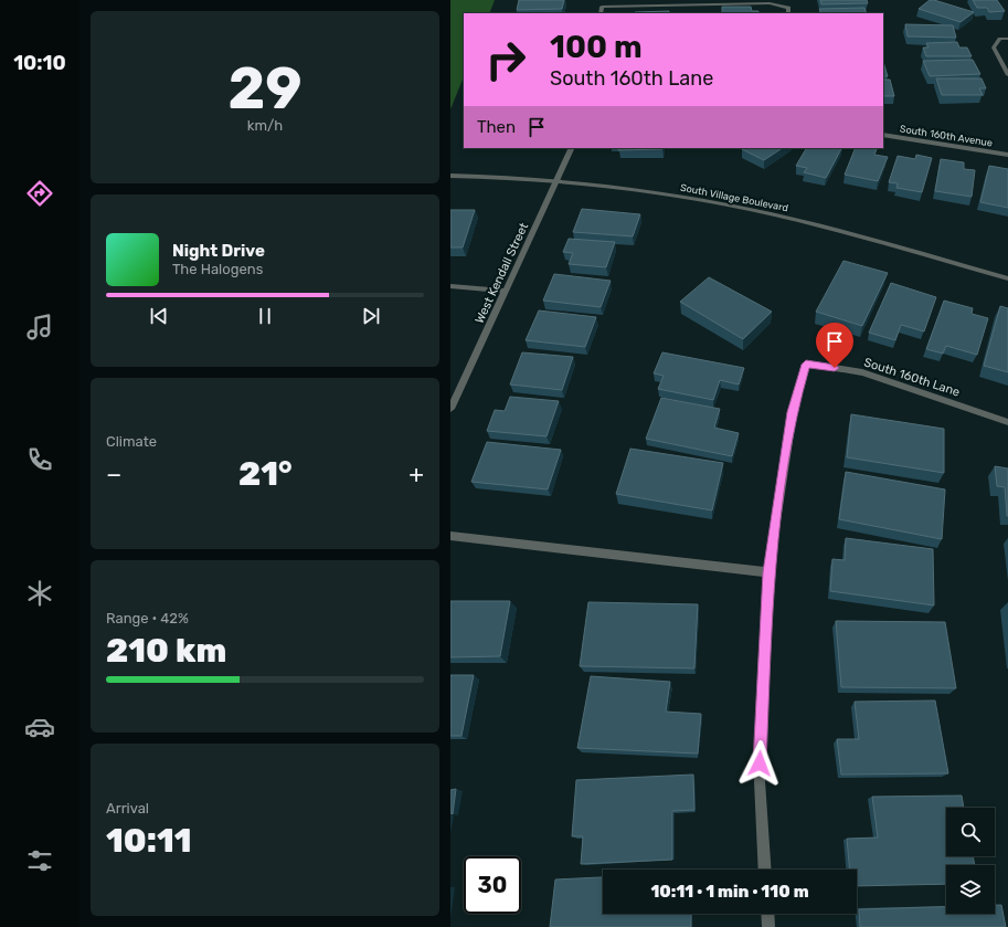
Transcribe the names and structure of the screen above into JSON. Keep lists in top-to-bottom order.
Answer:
{
  "streets": {
    "street": [
      "South 160th Avenue",
      "South Village Boulevard",
      "West Kendall Street",
      "South 160th Lane"
    ]
  },
  "crossings": [
    ["South Village Boulevard", "West Kendall Street"]
  ],
  "page": {
    "tabs": "10:10",
    "tile": [
      ["29", "km/h"],
      "Climate",
      ["Range · 42%", "210 km"],
      ["Arrival", "10:11"]
    ],
    "turn": ["100 m", "South 160th Lane"],
    "then": "Then",
    "song": ["Night Drive", "The Halogens"],
    "heat": ["−", "21°", "+"],
    "limit": "30",
    "trip": "10:11 · 1 min · 110 m"
  }
}
